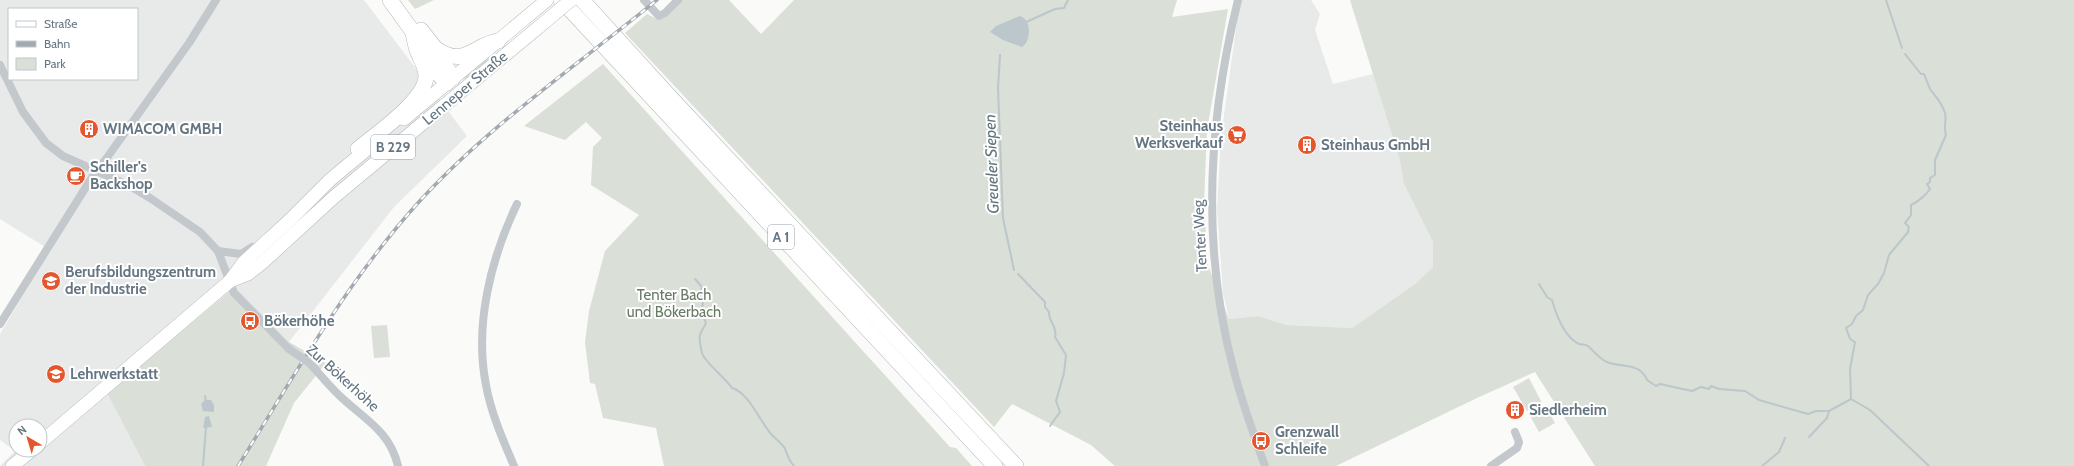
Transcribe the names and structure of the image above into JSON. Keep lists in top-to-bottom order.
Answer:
{
  "streets": {
    "highway": ["A 1"],
    "main road": ["Lenneper Straße", "B 229"],
    "street": ["Tenter Weg", "Zur Bökerhöhe"]
  },
  "crossings": [
    ["Lenneper Straße", "Zur Bökerhöhe"]
  ],
  "water": ["Greueler Siepen"],
  "parks": ["Tenter Bach und Bökerbach"],
  "places": {
    "building": ["WIMACOM GMBH", "Steinhaus GmbH", "Siedlerheim"],
    "supermarket": ["Steinhaus Werksverkauf"],
    "cafe": ["Schiller's Backshop"],
    "school or university": ["Berufsbildungszentrum der Industrie", "Lehrwerkstatt"],
    "bus stop": ["Bökerhöhe", "Grenzwall Schleife"]
  },
  "legend": ["Straße", "Bahn", "Park"],
  "north": "top left"
}
